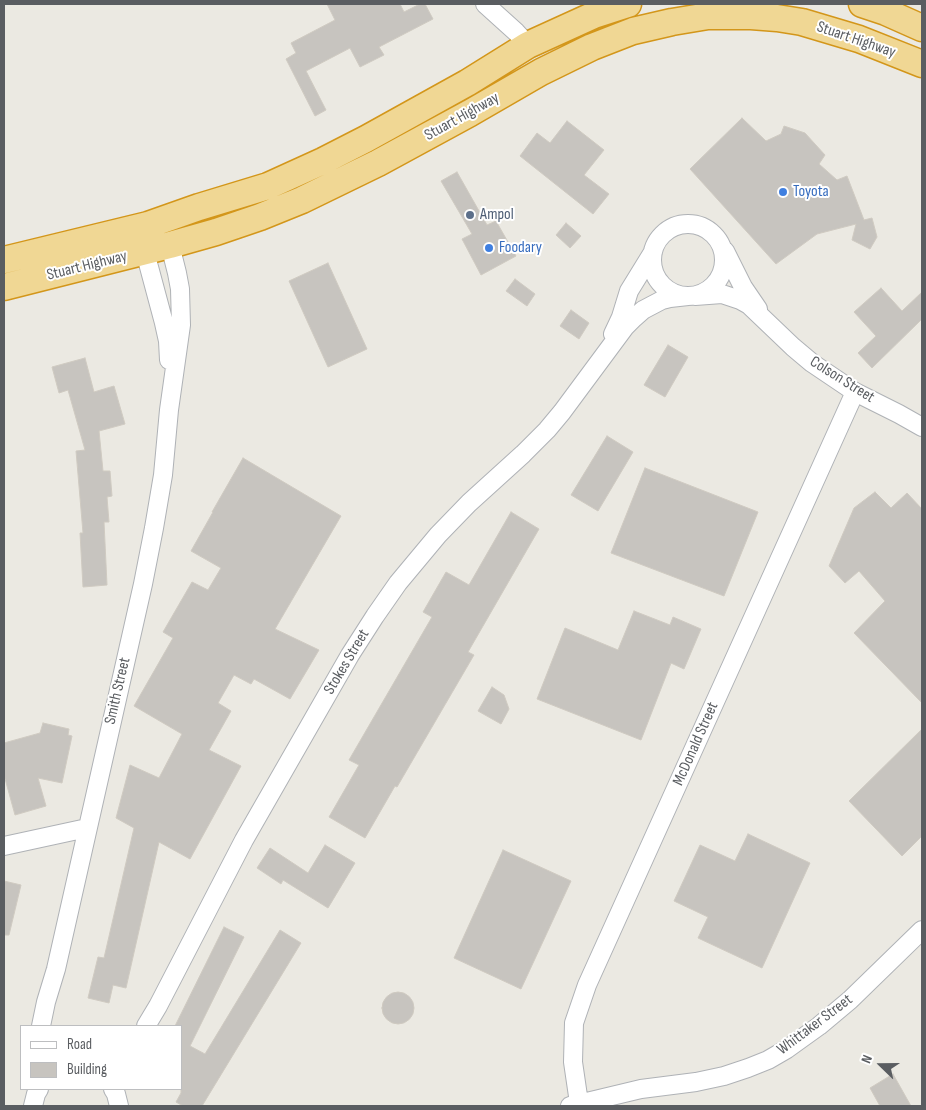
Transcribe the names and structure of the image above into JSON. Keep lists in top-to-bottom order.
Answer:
{
  "streets": {
    "highway": ["Stuart Highway"],
    "street": [
      "Colson Street",
      "Stokes Street",
      "Smith Street",
      "McDonald Street",
      "Whittaker Street"
    ]
  },
  "crossings": [
    ["Stuart Highway", "Smith Street"],
    ["Colson Street", "Stokes Street"],
    ["Colson Street", "McDonald Street"],
    ["McDonald Street", "Whittaker Street"]
  ],
  "places": ["Toyota", "Ampol", "Foodary"],
  "legend": ["Road", "Building"],
  "north": "left"
}
